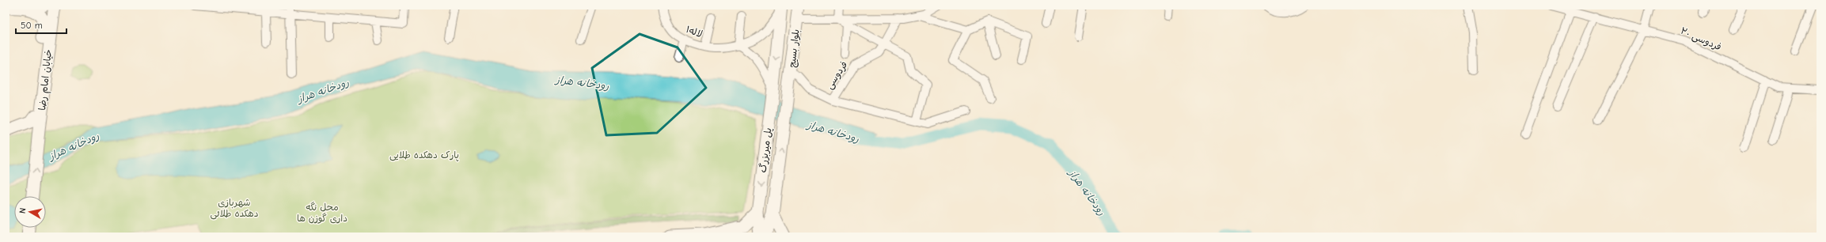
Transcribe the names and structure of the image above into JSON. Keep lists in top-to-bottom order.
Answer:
{
  "streets": {
    "main road": ["بلوار بسیج", "خیابان امام رضا", "پل میربزرگ"],
    "street": ["لاله۱", "فردوسی ۲۰", "فردوسی"]
  },
  "crossings": [
    ["لاله۱", "بلوار بسیج"],
    ["بلوار بسیج", "پل میربزرگ"]
  ],
  "one_way": ["خیابان امام رضا"],
  "water": ["رودخانه هراز"],
  "parks": ["پارک دهکده طلایی", "شهربازی دهکده طلائی", "محل نگه داری گوزن ها"],
  "scale_bar": "50 m",
  "north": "left"
}
